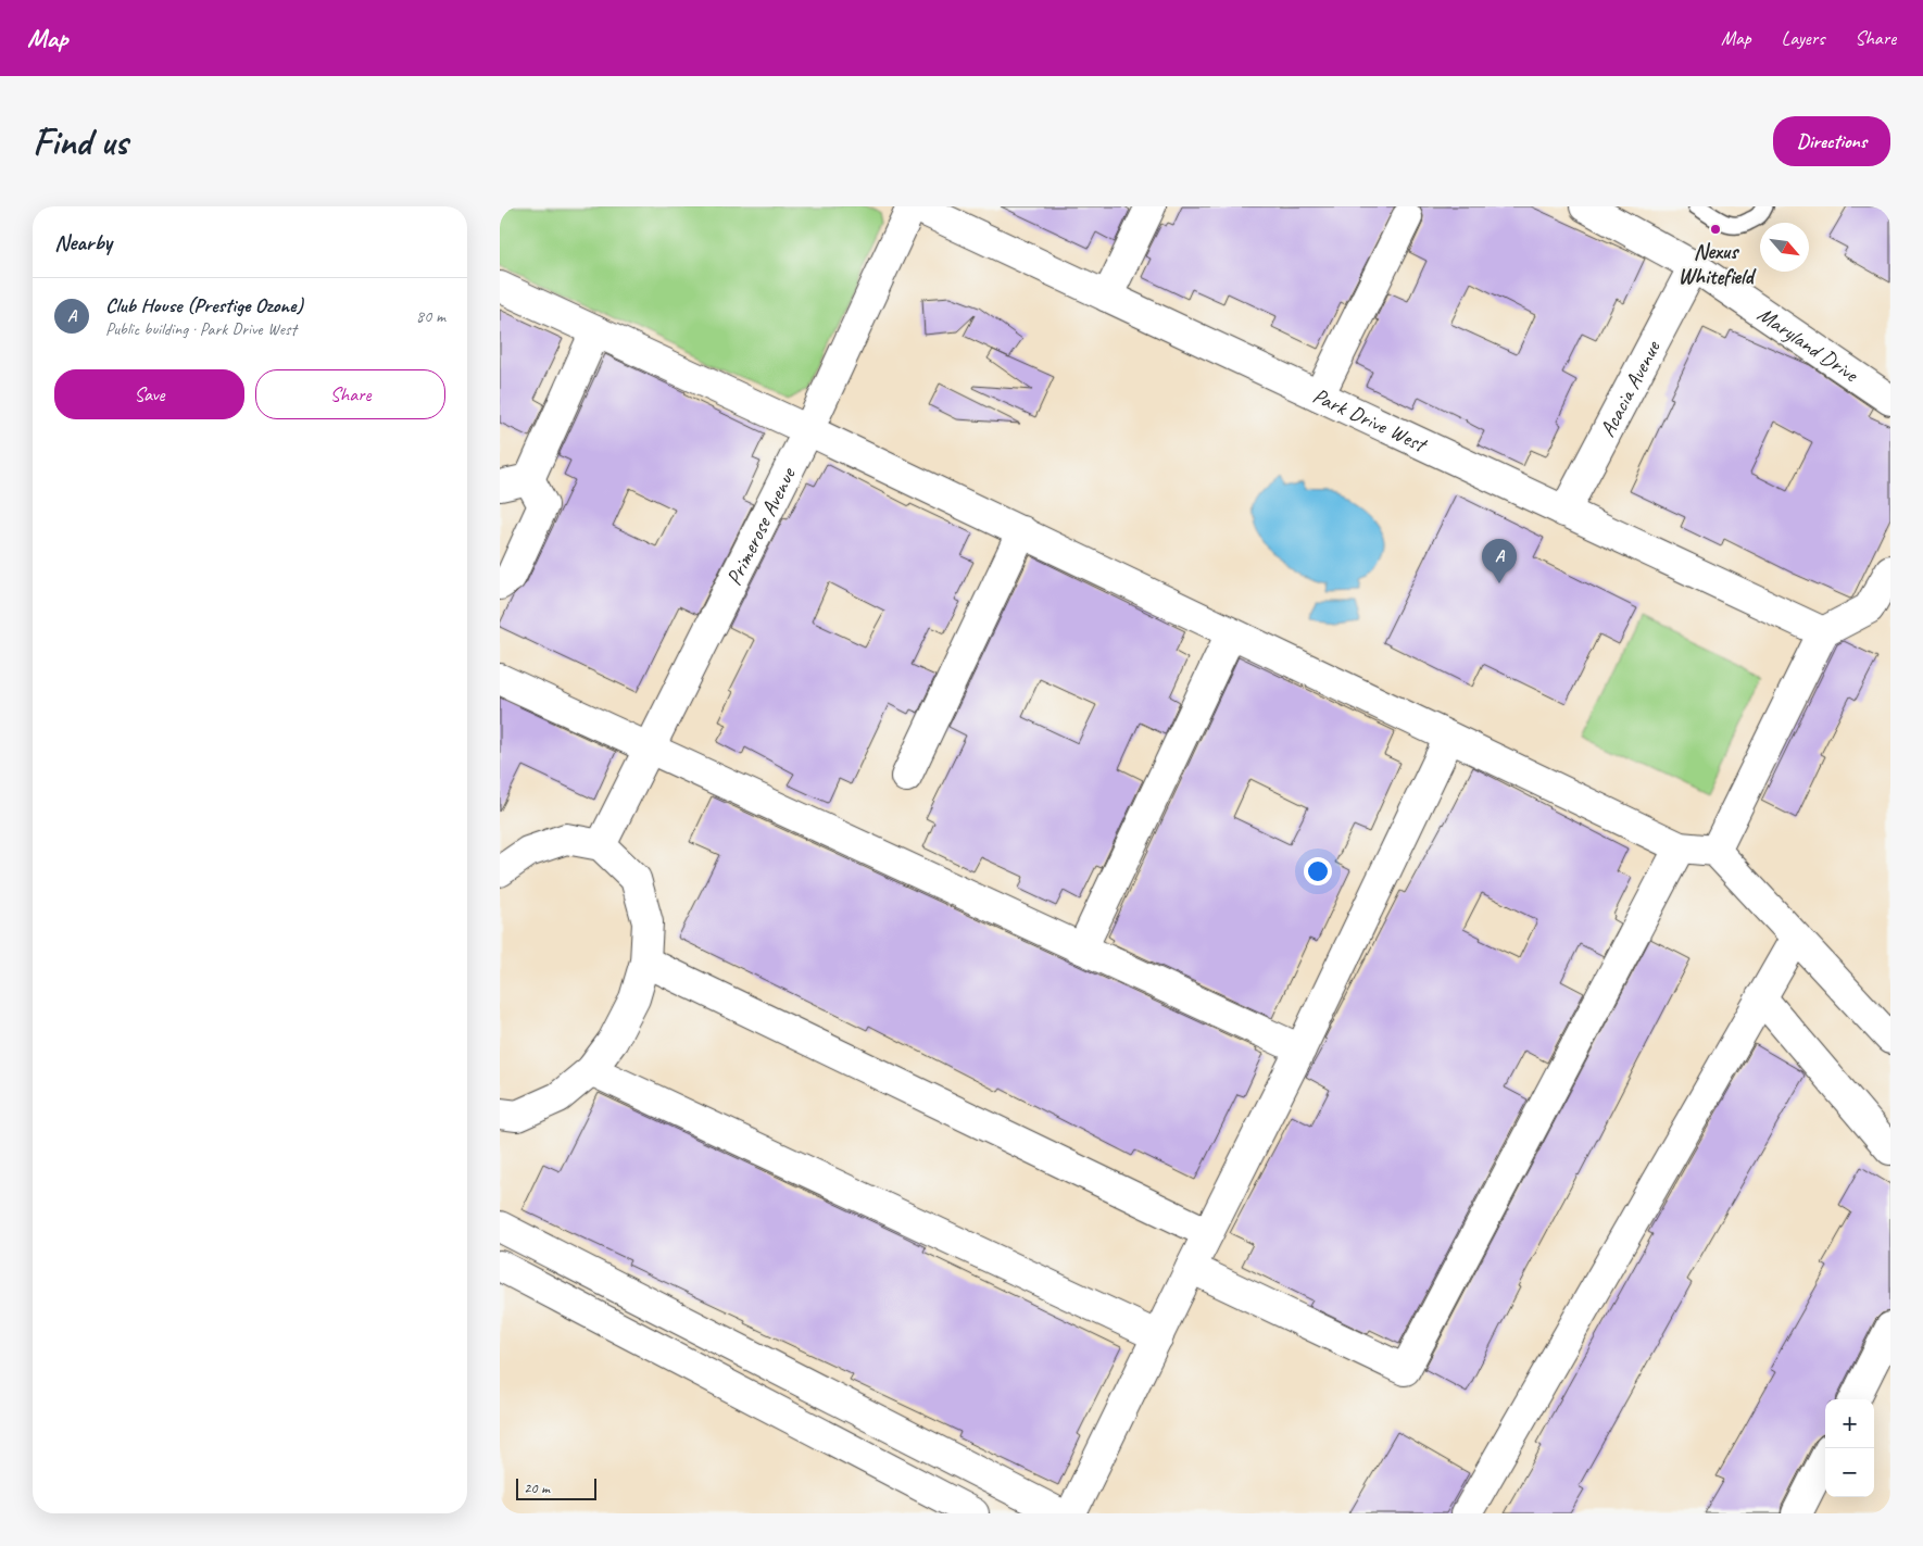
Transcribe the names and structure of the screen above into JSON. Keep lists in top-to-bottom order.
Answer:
{
  "streets": {
    "street": [
      "Maryland Drive",
      "Acacia Avenue",
      "Park Drive West",
      "Primerose Avenue"
    ]
  },
  "crossings": [
    ["Maryland Drive", "Acacia Avenue"],
    ["Acacia Avenue", "Park Drive West"],
    ["Park Drive West", "Primerose Avenue"]
  ],
  "places": ["Nexus Whitefield"],
  "scale_bar": "20 m",
  "north": "bottom right",
  "page": {
    "header": "Map",
    "nav": ["Map", "Layers", "Share"],
    "buttons": [
      "Directions",
      ["Save", "Share"]
    ],
    "title": "Find us",
    "heading": "Nearby",
    "list": [
      {
        "mark": "A",
        "name": "Club House (Prestige Ozone)",
        "note": "Public building · Park Drive West",
        "value": "80 m"
      }
    ],
    "pins": "A",
    "map_buttons": ["+", "−"],
    "scale": "20 m"
  }
}
